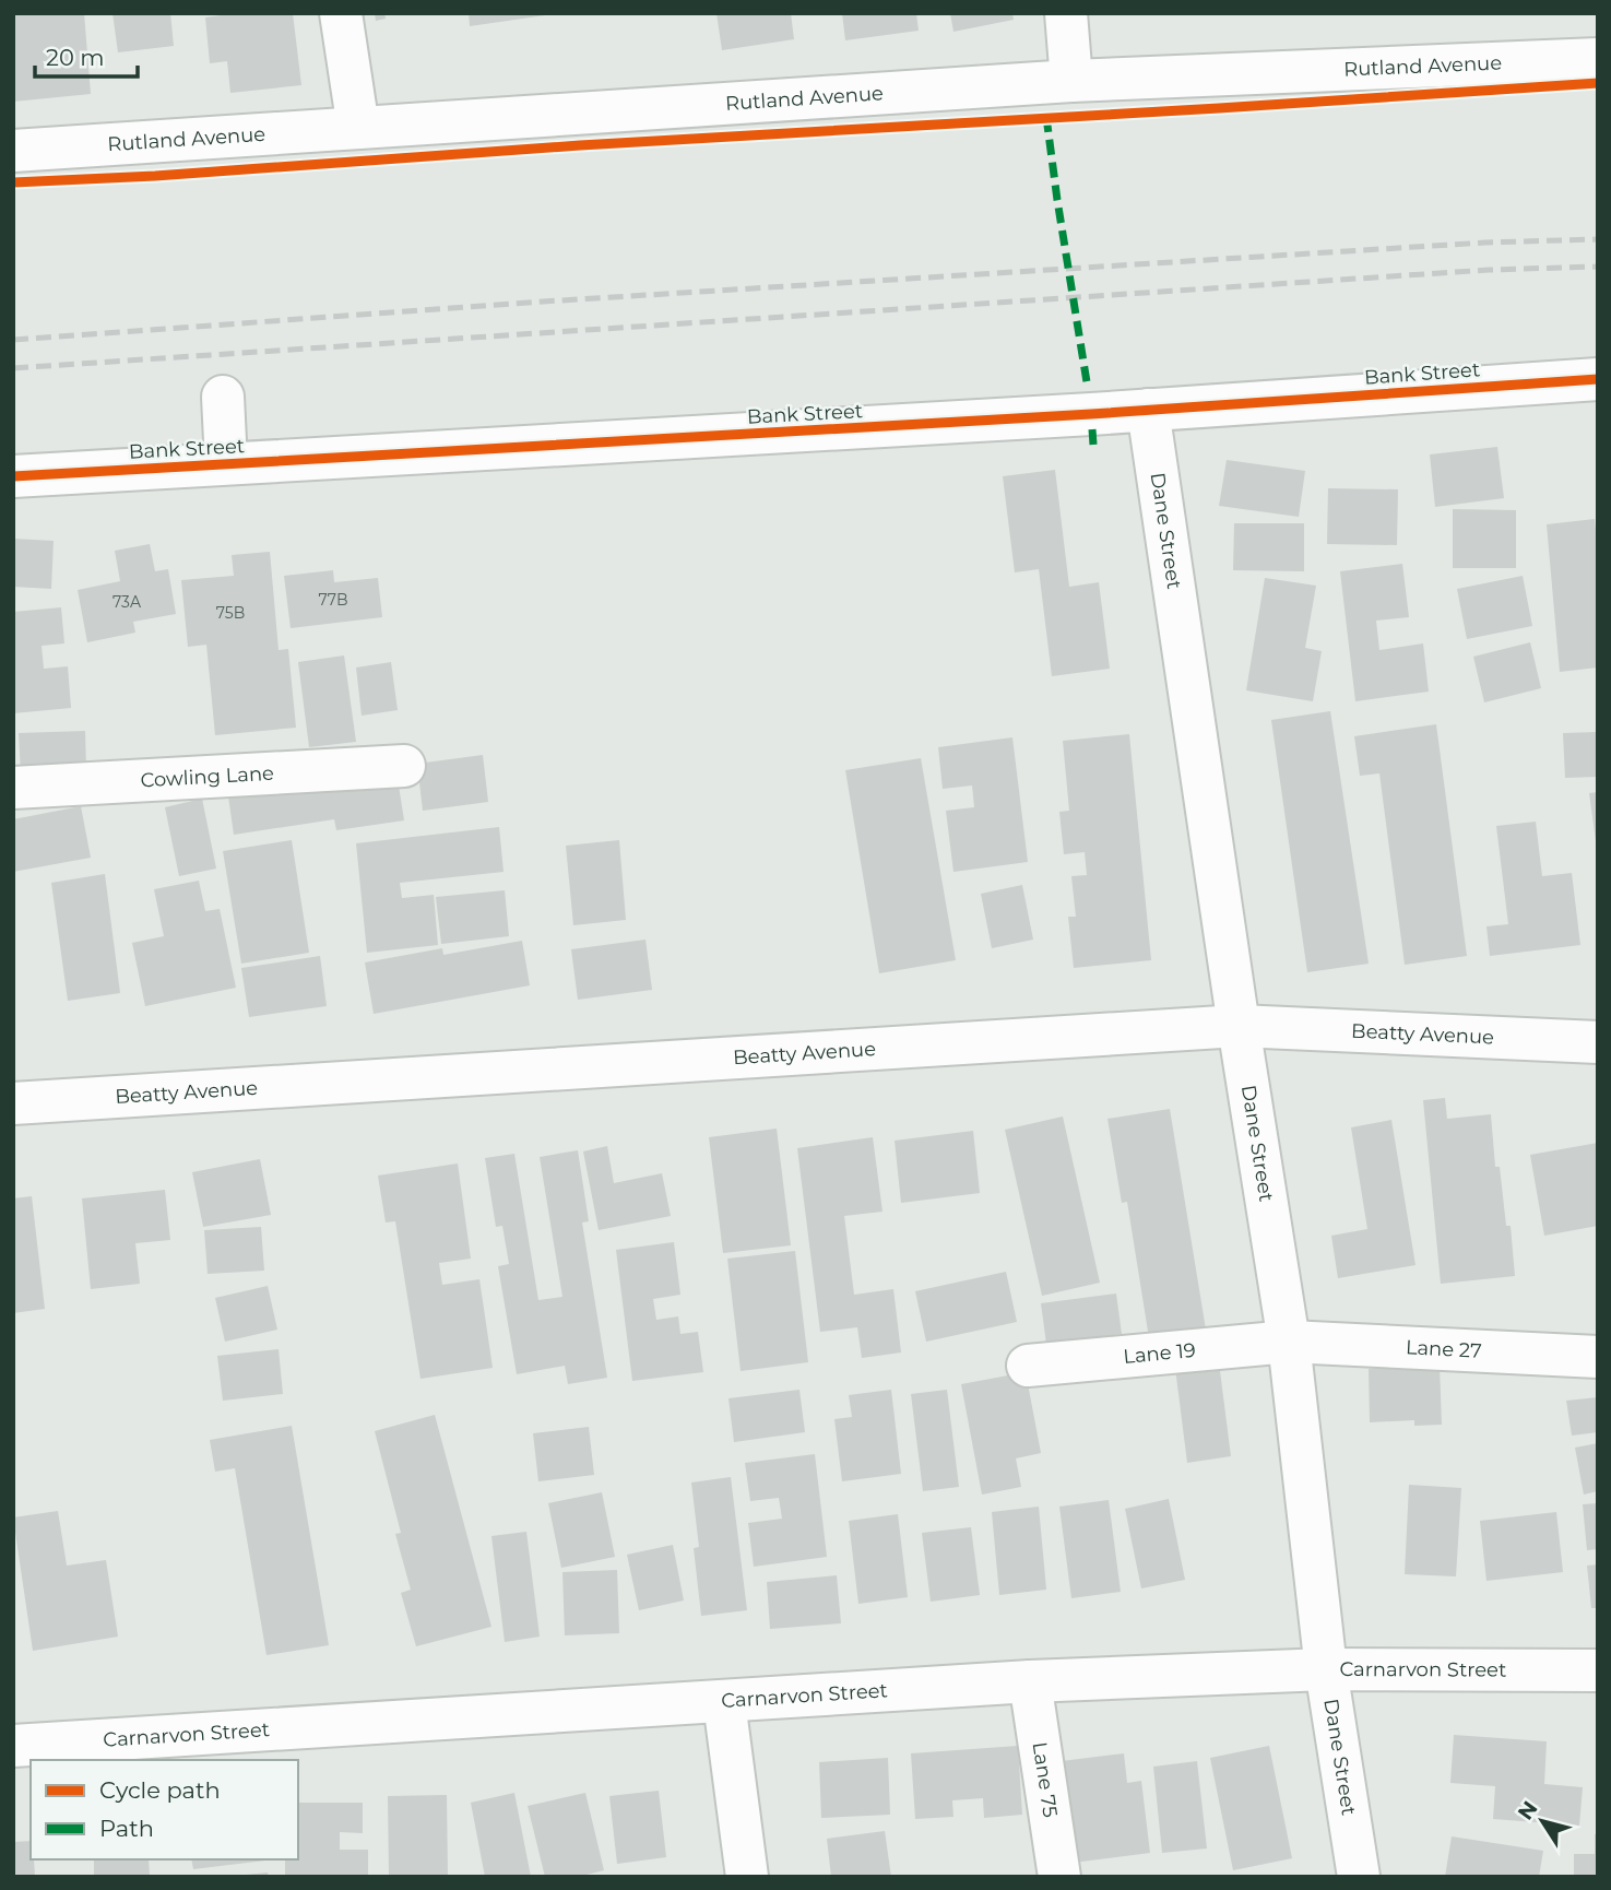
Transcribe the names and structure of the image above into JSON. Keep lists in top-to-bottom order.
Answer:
{
  "streets": {
    "street": [
      "Rutland Avenue",
      "Bank Street",
      "Dane Street",
      "Cowling Lane",
      "Beatty Avenue",
      "Lane 27",
      "Lane 19",
      "Carnarvon Street",
      "Lane 75"
    ]
  },
  "crossings": [
    ["Bank Street", "Dane Street"],
    ["Dane Street", "Beatty Avenue"],
    ["Dane Street", "Lane 27"],
    ["Dane Street", "Lane 19"],
    ["Dane Street", "Carnarvon Street"],
    ["Lane 27", "Lane 19"],
    ["Carnarvon Street", "Lane 75"]
  ],
  "house_numbers": ["77B", "73A", "75B"],
  "legend": ["Cycle path", "Path"],
  "scale_bar": "20 m",
  "north": "top left"
}
